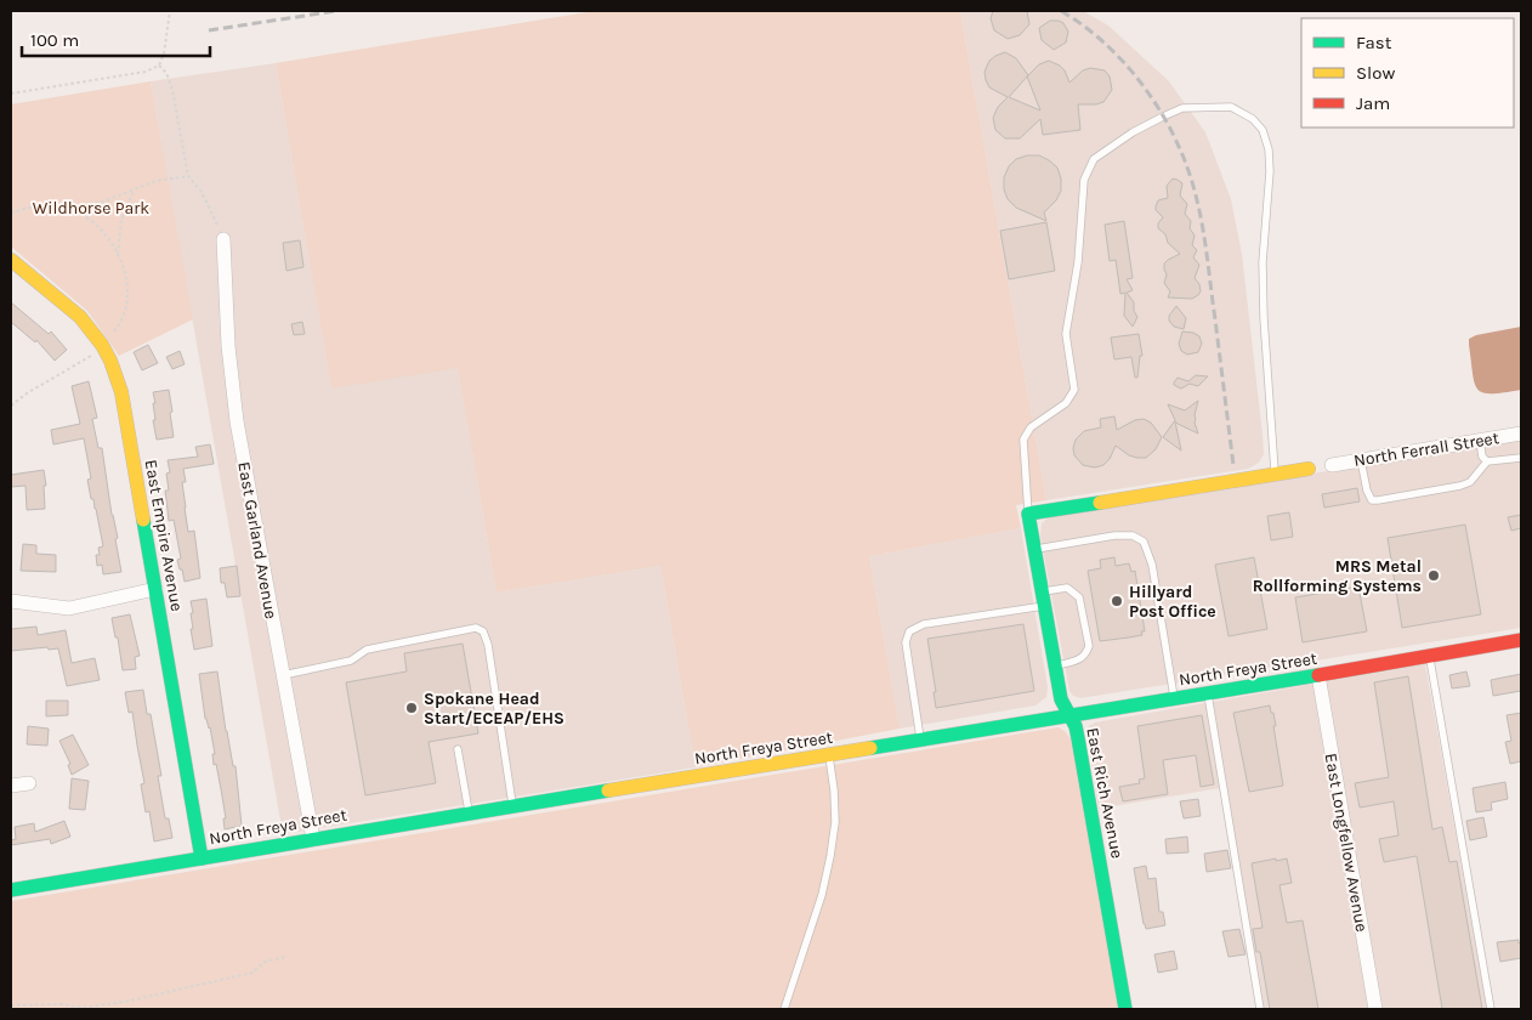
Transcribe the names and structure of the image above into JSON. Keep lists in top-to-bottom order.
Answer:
{
  "streets": {
    "street": [
      "North Ferrall Street",
      "East Empire Avenue",
      "East Garland Avenue",
      "North Freya Street",
      "East Rich Avenue",
      "East Longfellow Avenue"
    ]
  },
  "crossings": [
    ["East Empire Avenue", "North Freya Street"],
    ["East Garland Avenue", "North Freya Street"],
    ["North Freya Street", "East Rich Avenue"],
    ["North Freya Street", "East Longfellow Avenue"]
  ],
  "parks": ["Wildhorse Park"],
  "places": ["MRS Metal Rollforming Systems", "Hillyard Post Office", "Spokane Head Start/ECEAP/EHS"],
  "legend": ["Fast", "Slow", "Jam"],
  "scale_bar": "100 m"
}
